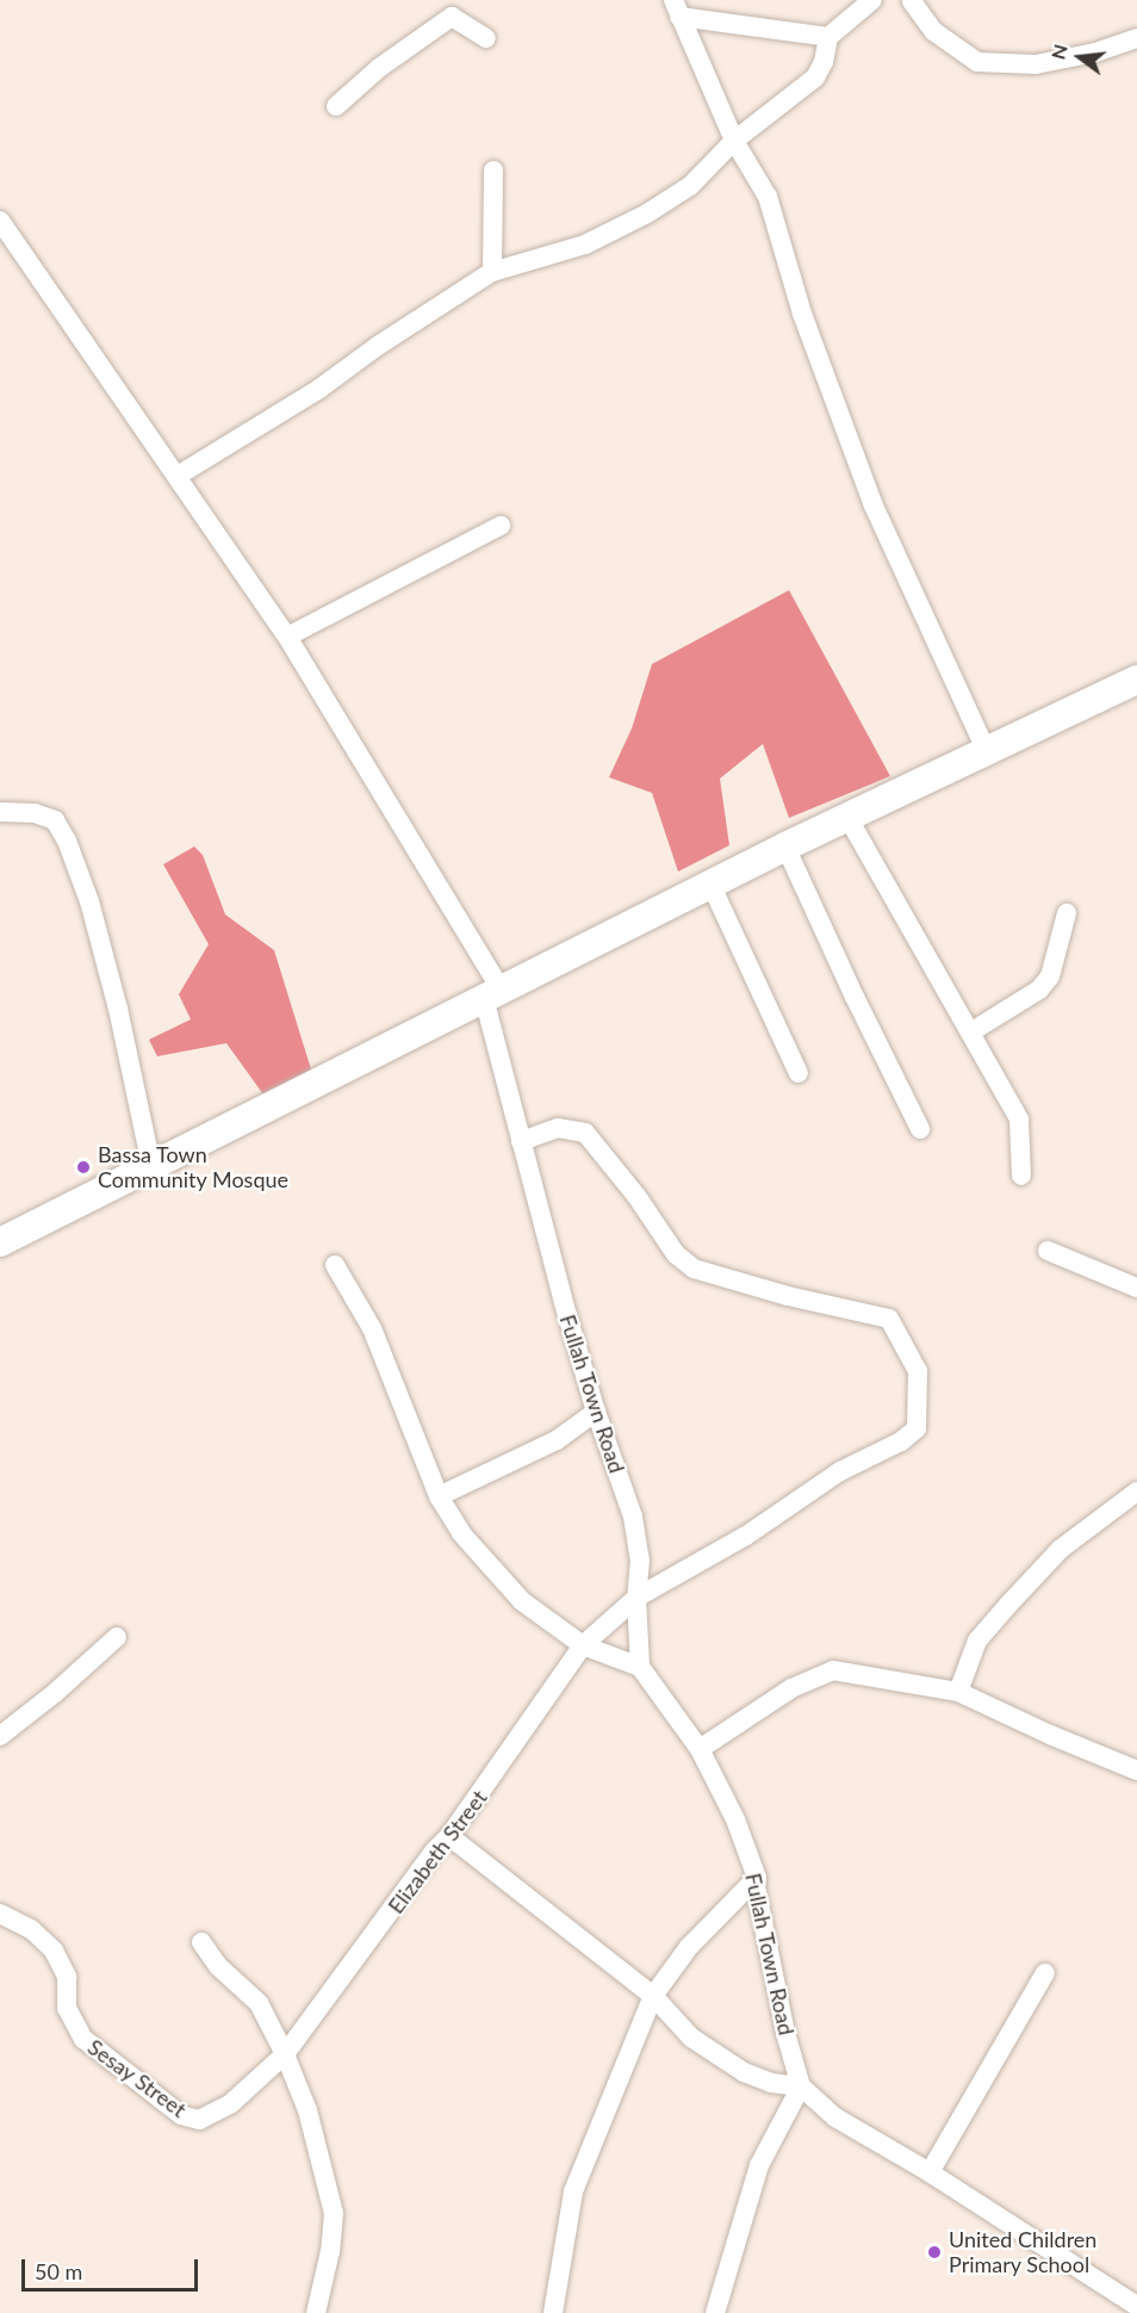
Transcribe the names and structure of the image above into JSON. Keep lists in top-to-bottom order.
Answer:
{
  "streets": {
    "street": ["Fullah Town Road", "Elizabeth Street", "Sesay Street"]
  },
  "crossings": [
    ["Fullah Town Road", "Elizabeth Street"],
    ["Elizabeth Street", "Sesay Street"]
  ],
  "places": ["Bassa Town Community Mosque", "United Children Primary School"],
  "scale_bar": "50 m",
  "north": "left"
}
